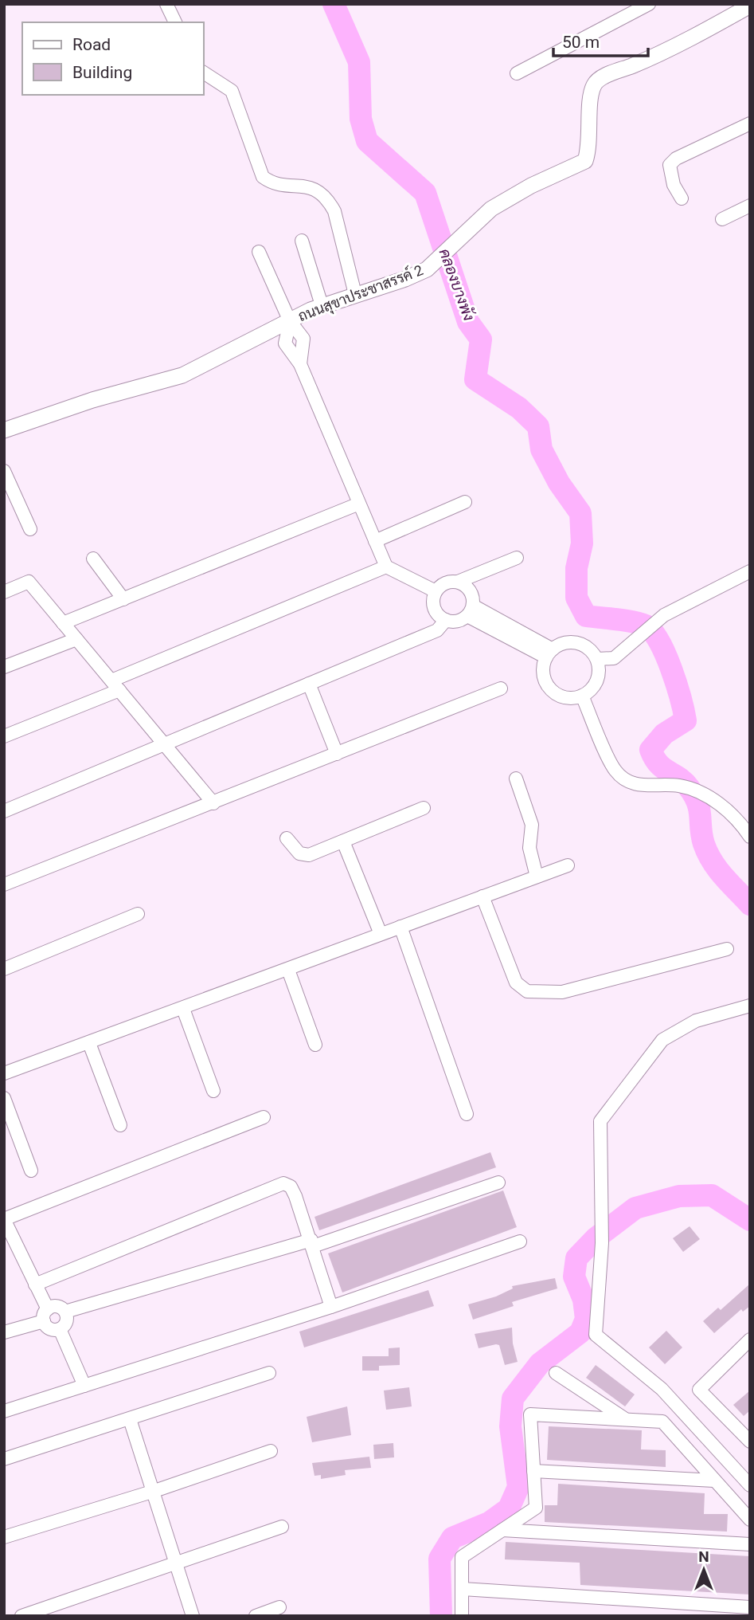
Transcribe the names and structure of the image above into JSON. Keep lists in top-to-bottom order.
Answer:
{
  "streets": {
    "street": ["ถนนสุขาประชาสรรค์ 2"]
  },
  "water": ["คลองบางพัง"],
  "legend": ["Road", "Building"],
  "scale_bar": "50 m",
  "north": "top"
}
